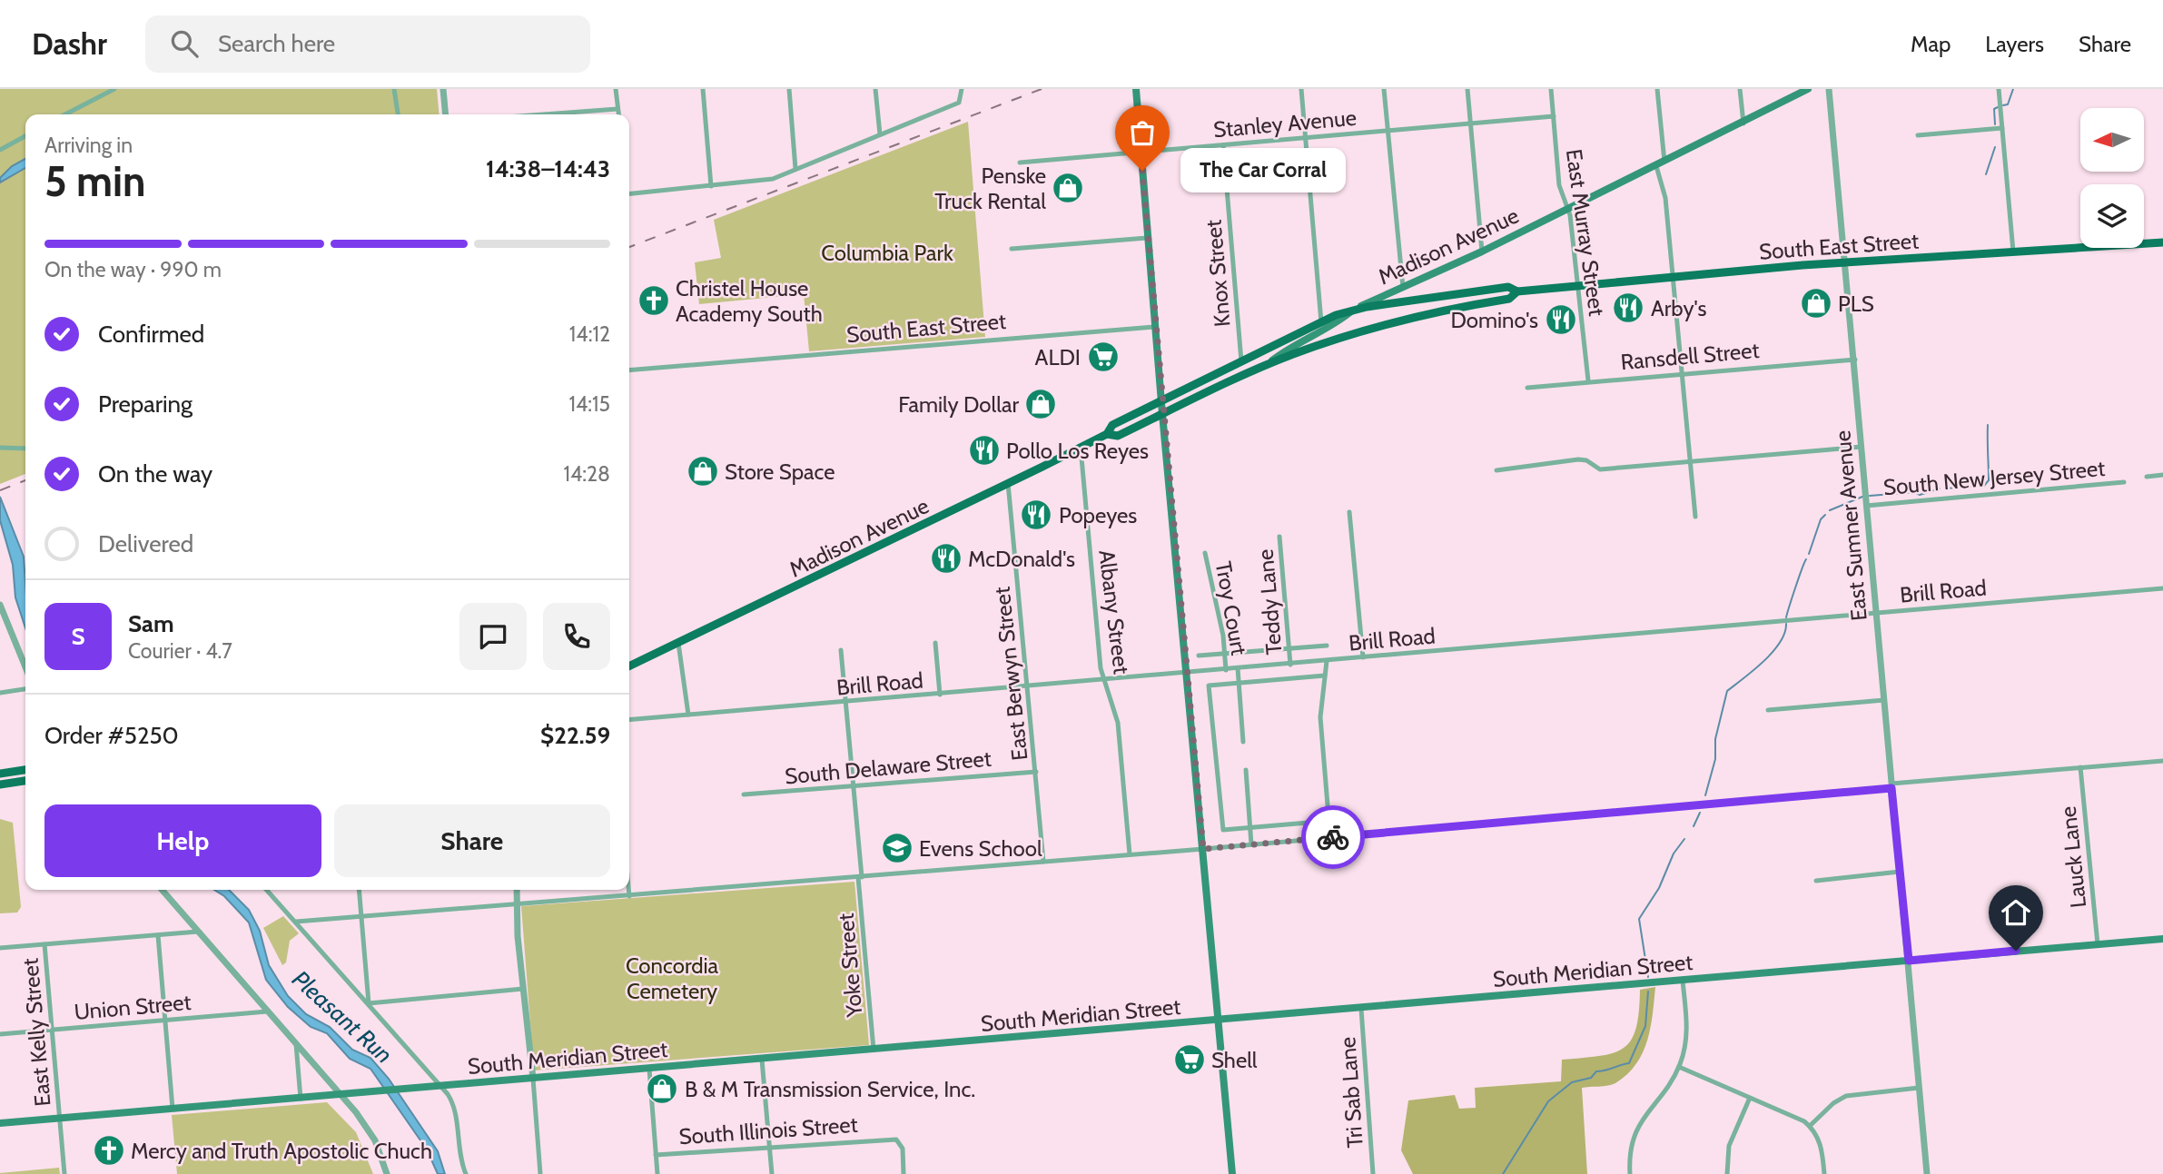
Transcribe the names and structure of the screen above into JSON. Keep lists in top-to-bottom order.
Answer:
{
  "streets": {
    "main road": ["Madison Avenue", "South East Street", "South Meridian Street"],
    "street": [
      "Stanley Avenue",
      "East Murray Street",
      "Knox Street",
      "Ransdell Street",
      "South New Jersey Street",
      "East Sumner Avenue",
      "Brill Road",
      "Teddy Lane",
      "Troy Court",
      "Albany Street",
      "East Berwyn Street",
      "South Delaware Street",
      "Lauck Lane",
      "Yoke Street",
      "Union Street",
      "East Kelly Street",
      "Tri Sab Lane",
      "South Illinois Street"
    ]
  },
  "crossings": [
    ["Stanley Avenue", "East Murray Street"],
    ["Stanley Avenue", "Knox Street"],
    ["East Murray Street", "Madison Avenue"],
    ["East Murray Street", "South East Street"],
    ["East Murray Street", "Ransdell Street"],
    ["Madison Avenue", "South East Street"],
    ["Madison Avenue", "Knox Street"],
    ["Madison Avenue", "Albany Street"],
    ["Madison Avenue", "East Berwyn Street"],
    ["South East Street", "East Sumner Avenue"],
    ["Ransdell Street", "East Sumner Avenue"],
    ["South New Jersey Street", "East Sumner Avenue"],
    ["East Sumner Avenue", "Brill Road"],
    ["East Sumner Avenue", "South Meridian Street"],
    ["Brill Road", "Teddy Lane"],
    ["Brill Road", "Troy Court"],
    ["Brill Road", "Albany Street"],
    ["Brill Road", "East Berwyn Street"],
    ["Brill Road", "Yoke Street"],
    ["East Berwyn Street", "South Delaware Street"],
    ["South Delaware Street", "Yoke Street"],
    ["Lauck Lane", "South Meridian Street"],
    ["Yoke Street", "South Meridian Street"],
    ["South Meridian Street", "East Kelly Street"],
    ["South Meridian Street", "Tri Sab Lane"],
    ["Union Street", "East Kelly Street"]
  ],
  "water": ["Pleasant Run"],
  "parks": ["Columbia Park", "Concordia Cemetery"],
  "places": {
    "other": ["The Car Corral"],
    "shop": [
      "Penske Truck Rental",
      "PLS",
      "Family Dollar",
      "Store Space",
      "B & M Transmission Service, Inc."
    ],
    "church": ["Christel House Academy South", "Mercy and Truth Apostolic Chuch"],
    "restaurant": [
      "Arby's",
      "Domino's",
      "Pollo Los Reyes",
      "Popeyes",
      "McDonald's"
    ],
    "supermarket": ["ALDI", "Shell"],
    "school or university": ["Evens School"]
  },
  "north": "left",
  "page": {
    "header": "Dashr",
    "search": "Search here",
    "nav": ["Map", "Layers", "Share"],
    "heading": ["5 min", "Arriving in", "14:38–14:43"],
    "panel": [
      "Sam",
      "Courier · 4.7",
      "Order #5250",
      "$22.59"
    ],
    "bubble": "The Car Corral",
    "bar": "On the way · 990 m",
    "list": [
      ["Confirmed", "14:12"],
      ["Preparing", "14:15"],
      ["On the way", "14:28"],
      "Delivered"
    ],
    "round": "S",
    "buttons": ["Help", "Share"]
  }
}
